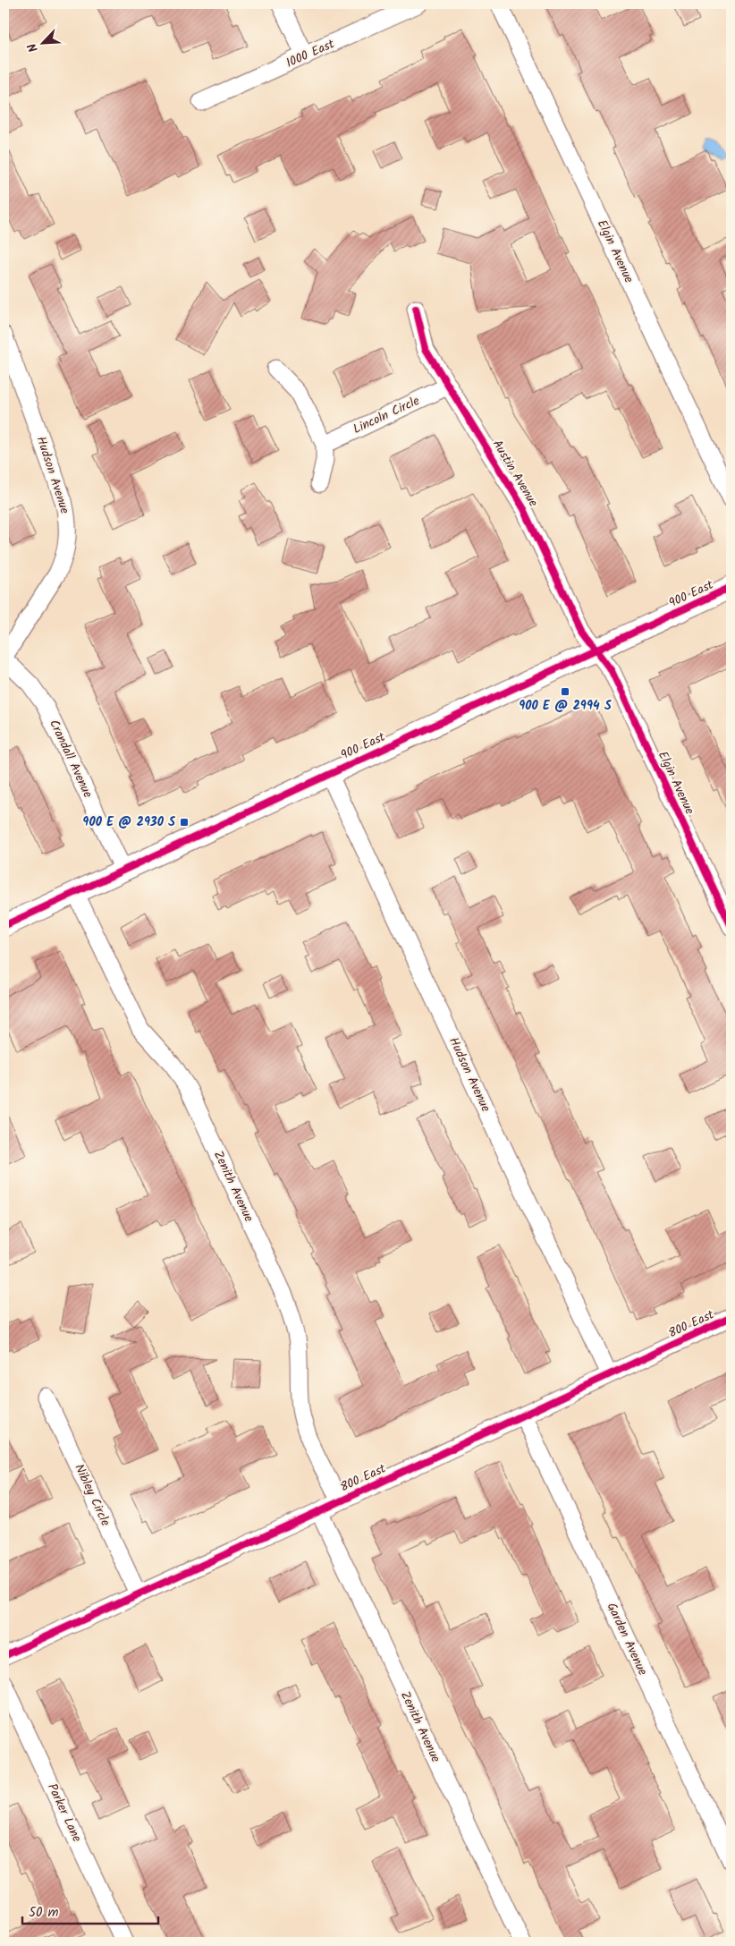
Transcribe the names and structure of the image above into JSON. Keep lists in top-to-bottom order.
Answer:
{
  "streets": {
    "street": [
      "1000 East",
      "Elgin Avenue",
      "Lincoln Circle",
      "Austin Avenue",
      "Hudson Avenue",
      "900 East",
      "Crandall Avenue",
      "Zenith Avenue",
      "800 East",
      "Nibley Circle",
      "Garden Avenue",
      "Parker Lane"
    ]
  },
  "crossings": [
    ["Elgin Avenue", "Austin Avenue"],
    ["Elgin Avenue", "900 East"],
    ["Lincoln Circle", "Austin Avenue"],
    ["Austin Avenue", "900 East"],
    ["Hudson Avenue", "900 East"],
    ["Hudson Avenue", "Crandall Avenue"],
    ["Hudson Avenue", "800 East"],
    ["900 East", "Crandall Avenue"],
    ["900 East", "Zenith Avenue"],
    ["Zenith Avenue", "800 East"],
    ["800 East", "Nibley Circle"],
    ["800 East", "Garden Avenue"]
  ],
  "places": {
    "transit": ["900 E @ 2994 S", "900 E @ 2930 S"]
  },
  "scale_bar": "50 m",
  "north": "bottom left"
}
